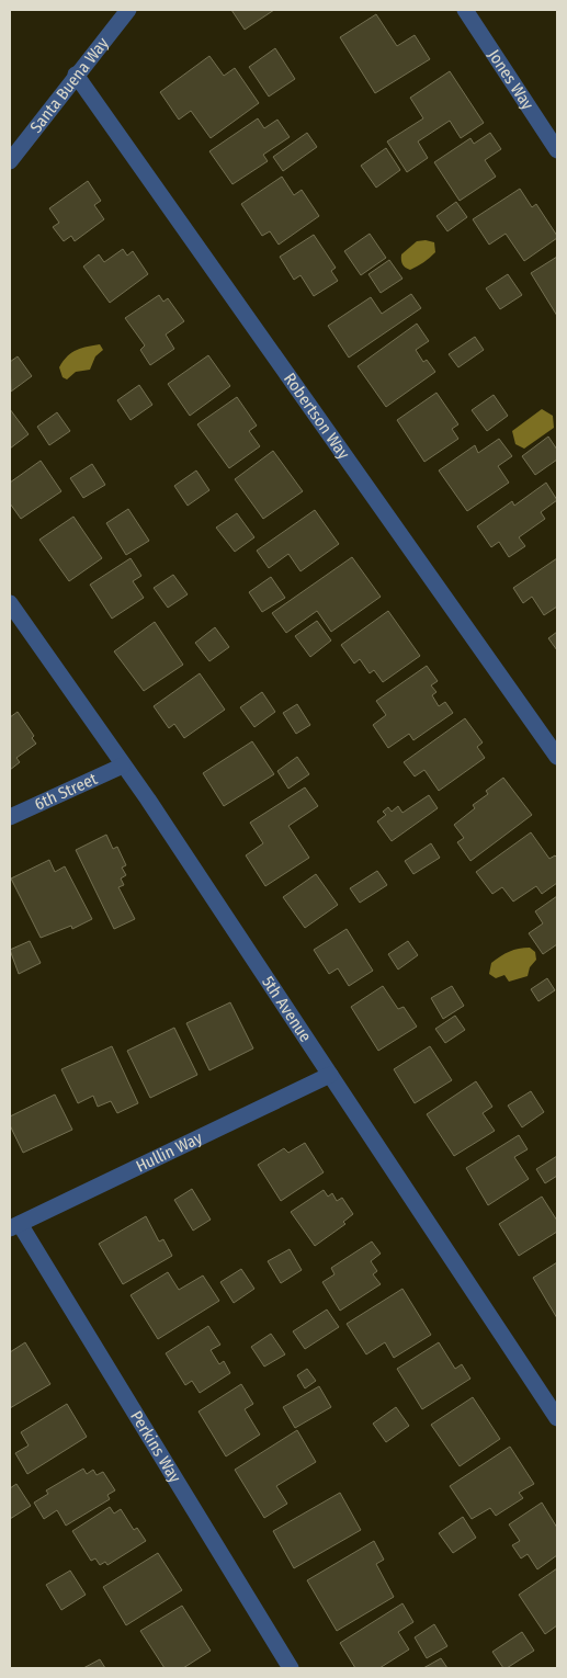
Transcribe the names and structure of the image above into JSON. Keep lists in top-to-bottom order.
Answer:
{
  "streets": {
    "street": [
      "Jones Way",
      "Santa Buena Way",
      "Robertson Way",
      "6th Street",
      "5th Avenue",
      "Hullin Way",
      "Perkins Way"
    ]
  },
  "crossings": [
    ["Santa Buena Way", "Robertson Way"],
    ["6th Street", "5th Avenue"],
    ["5th Avenue", "Hullin Way"],
    ["Hullin Way", "Perkins Way"]
  ]
}
